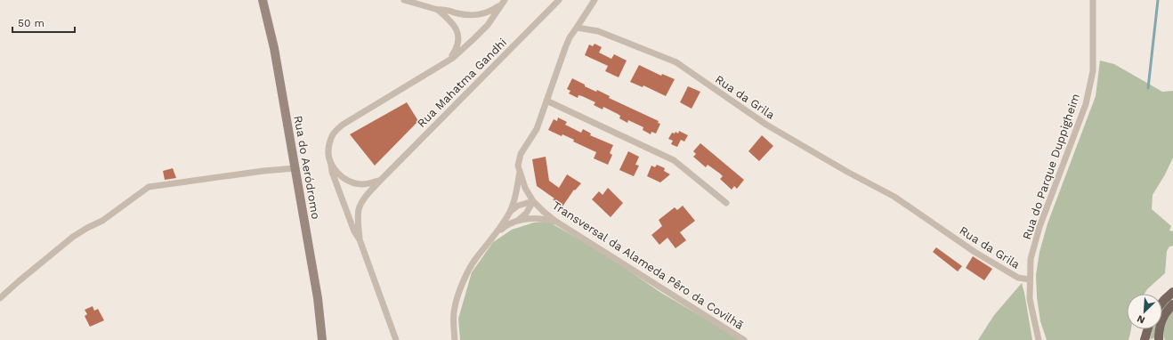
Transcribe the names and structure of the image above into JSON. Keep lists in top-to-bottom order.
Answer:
{
  "streets": {
    "main road": ["Rua do Aeródromo"],
    "street": [
      "Rua Mahatma Gandhi",
      "Rua da Grila",
      "Rua do Parque Duppigheim",
      "Transversal da Alameda Pêro da Covilhã"
    ]
  },
  "crossings": [
    ["Rua da Grila", "Rua do Parque Duppigheim"]
  ],
  "scale_bar": "50 m",
  "north": "bottom left"
}
